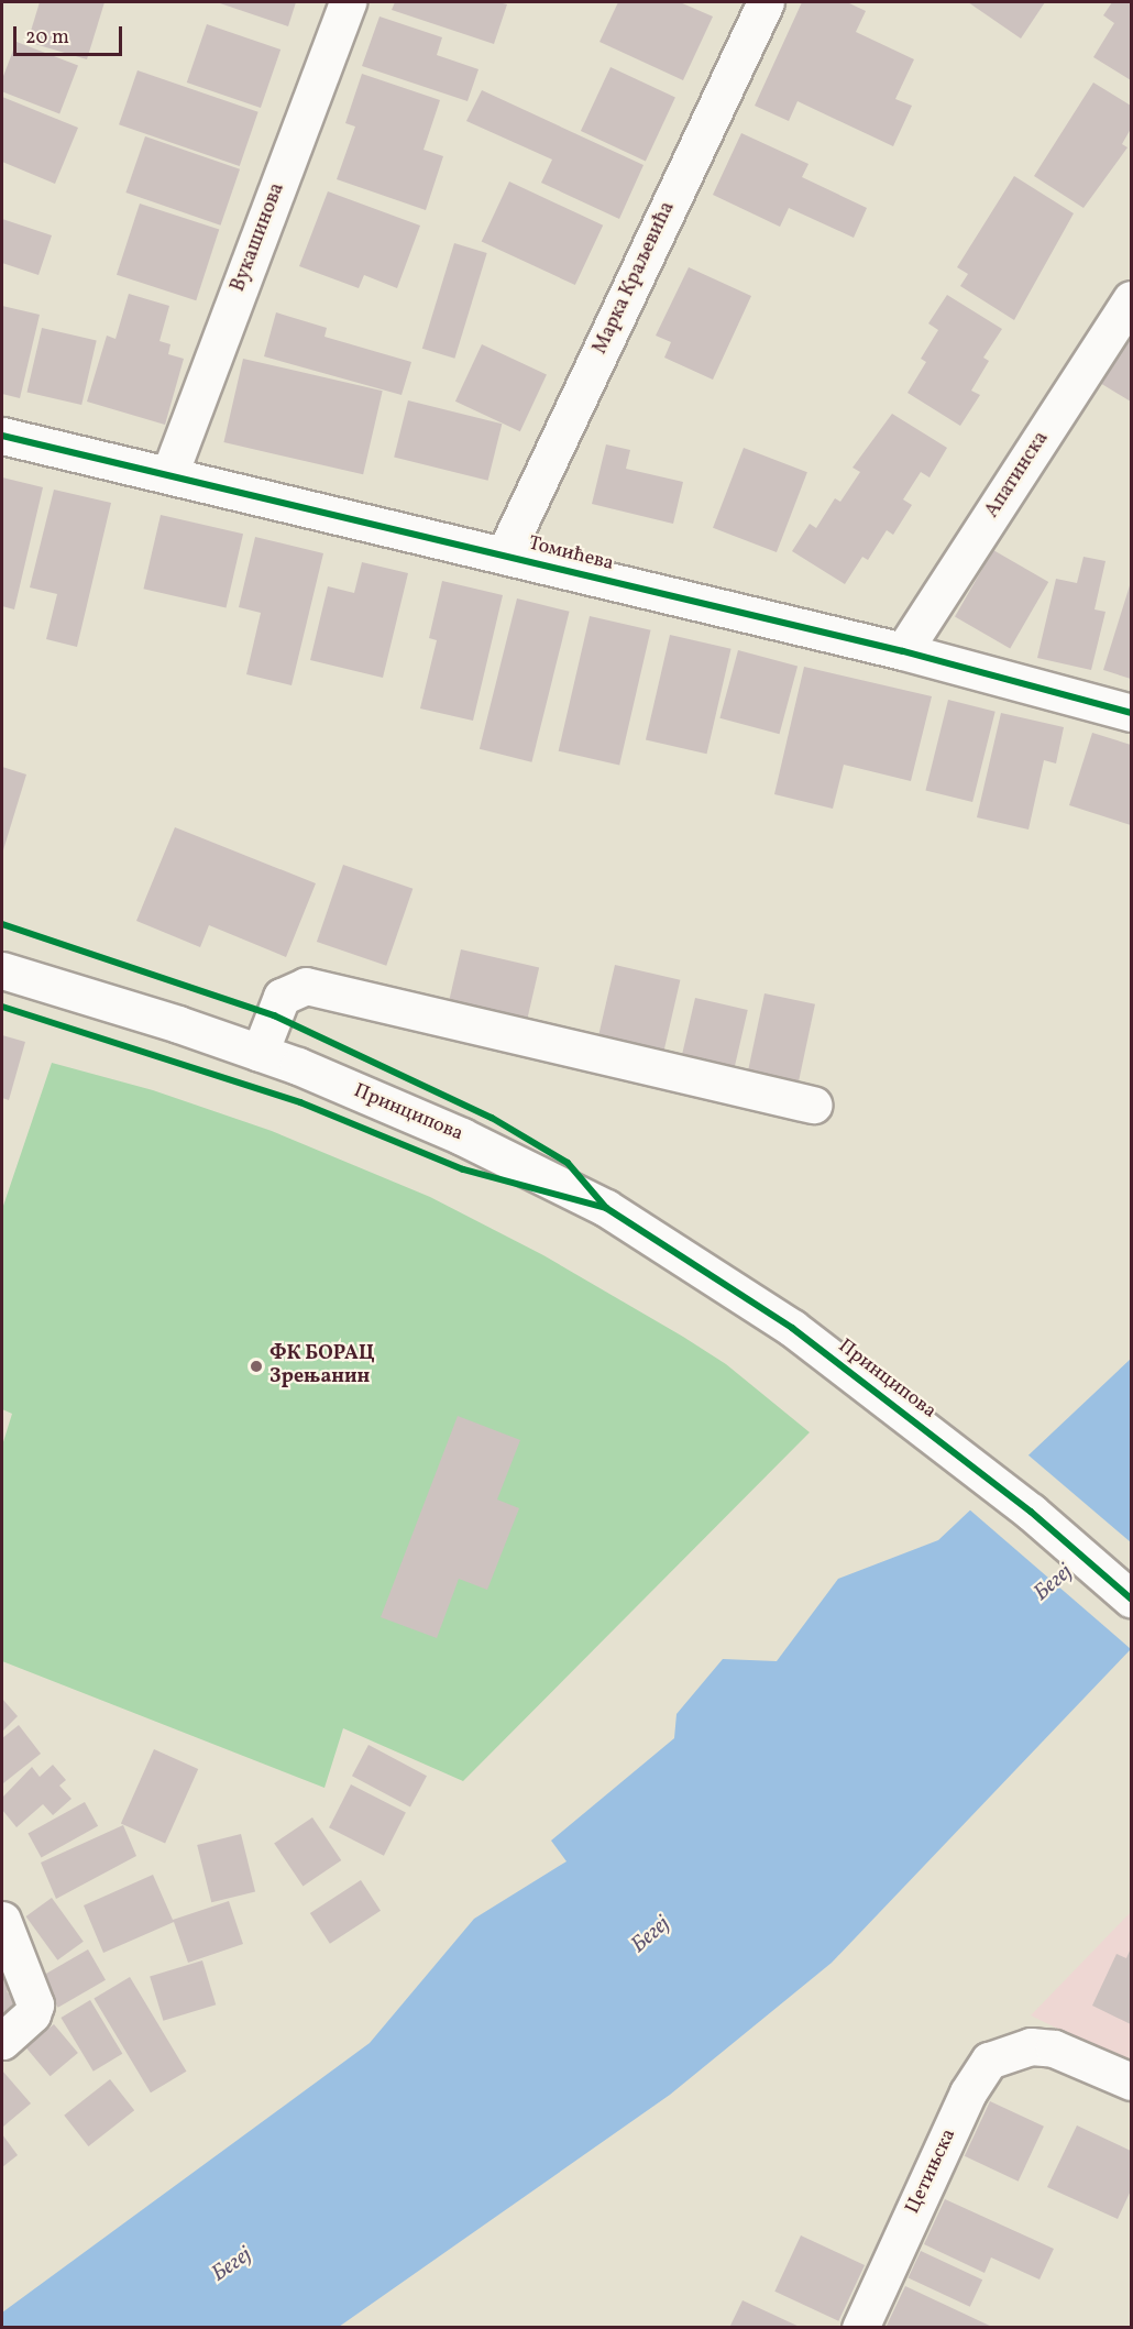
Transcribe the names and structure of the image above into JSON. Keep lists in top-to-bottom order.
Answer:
{
  "streets": {
    "street": [
      "Вукашинова",
      "Марка Краљевића",
      "Апатинска",
      "Томићева",
      "Принципова",
      "Цетињска"
    ]
  },
  "crossings": [
    ["Вукашинова", "Томићева"],
    ["Марка Краљевића", "Томићева"],
    ["Апатинска", "Томићева"]
  ],
  "water": ["Бегеј"],
  "places": ["ФК БОРАЦ Зрењанин"],
  "scale_bar": "20 m"
}
